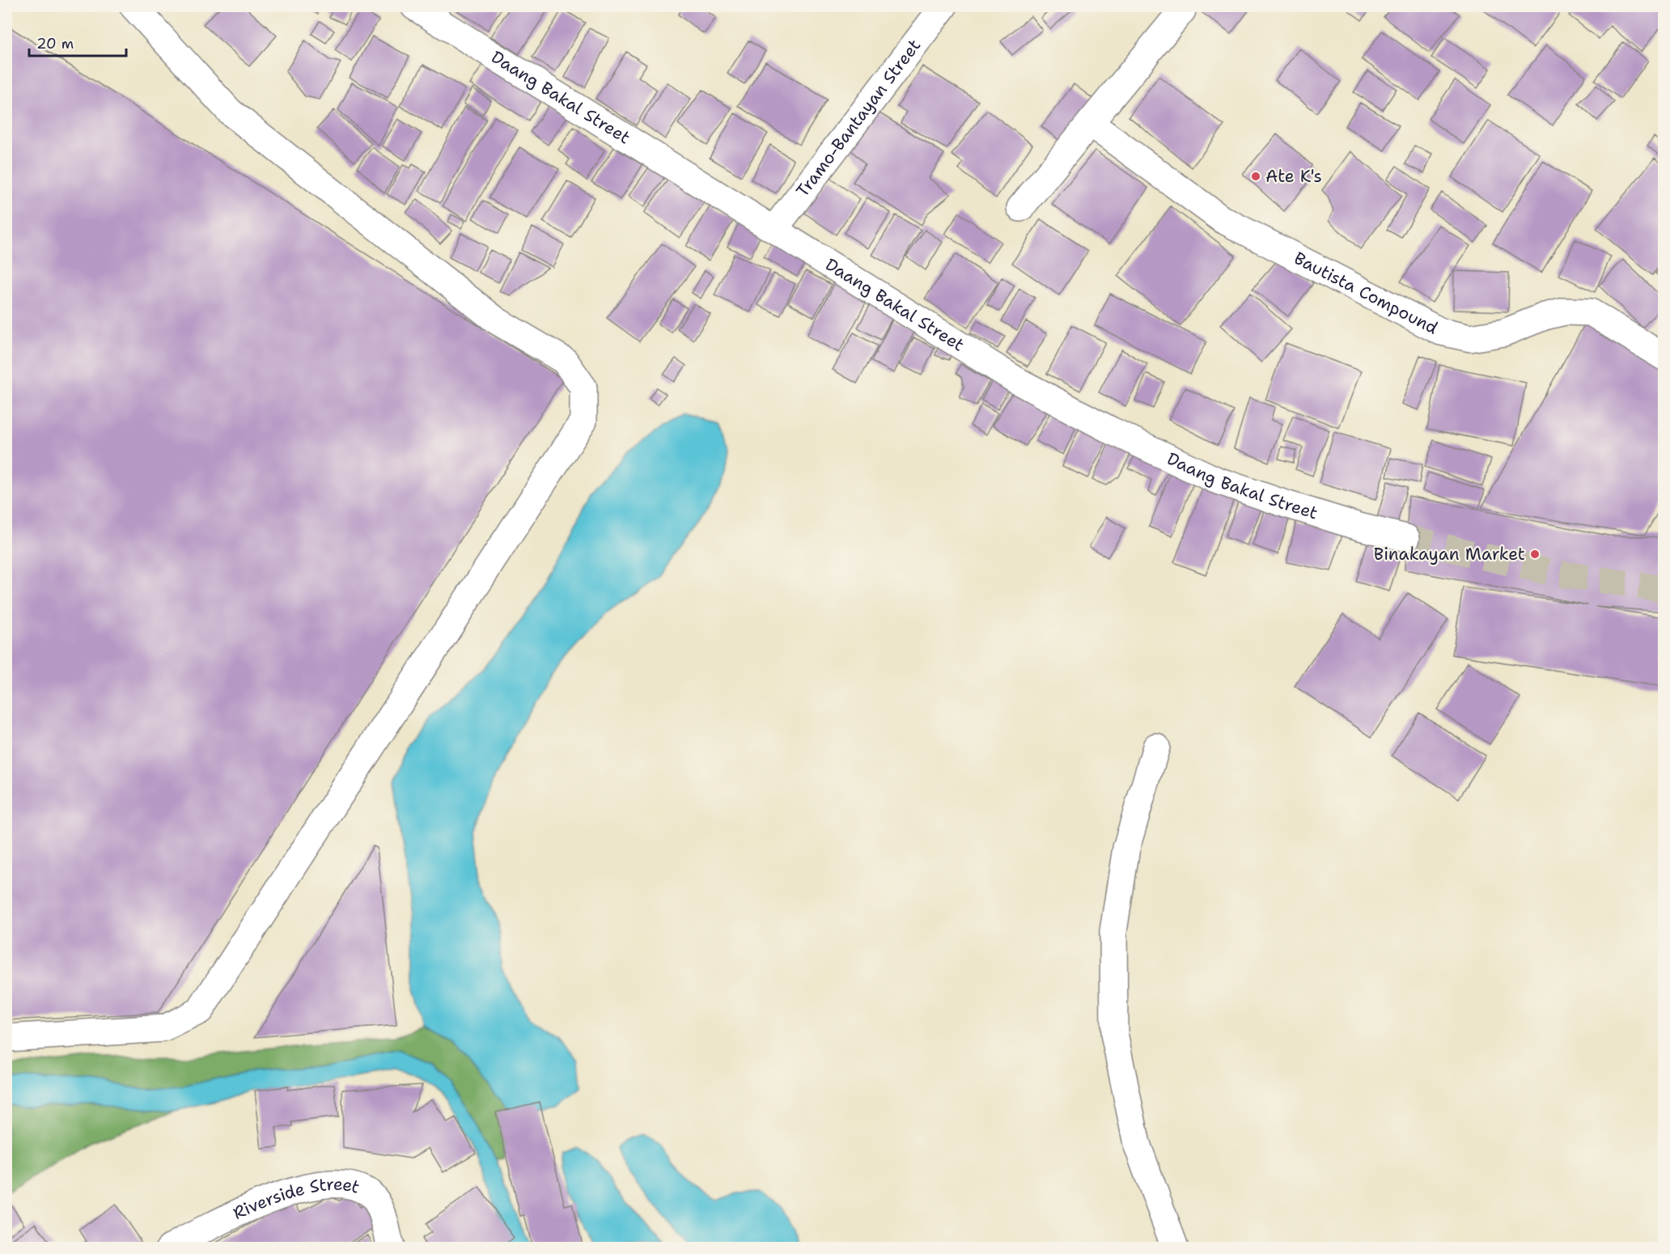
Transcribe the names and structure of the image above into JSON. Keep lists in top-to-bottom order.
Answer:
{
  "streets": {
    "street": [
      "Daang Bakal Street",
      "Tramo-Bantayan Street",
      "Bautista Compound",
      "Riverside Street"
    ]
  },
  "crossings": [
    ["Daang Bakal Street", "Tramo-Bantayan Street"]
  ],
  "places": ["Ate K's", "Binakayan Market"],
  "scale_bar": "20 m"
}
